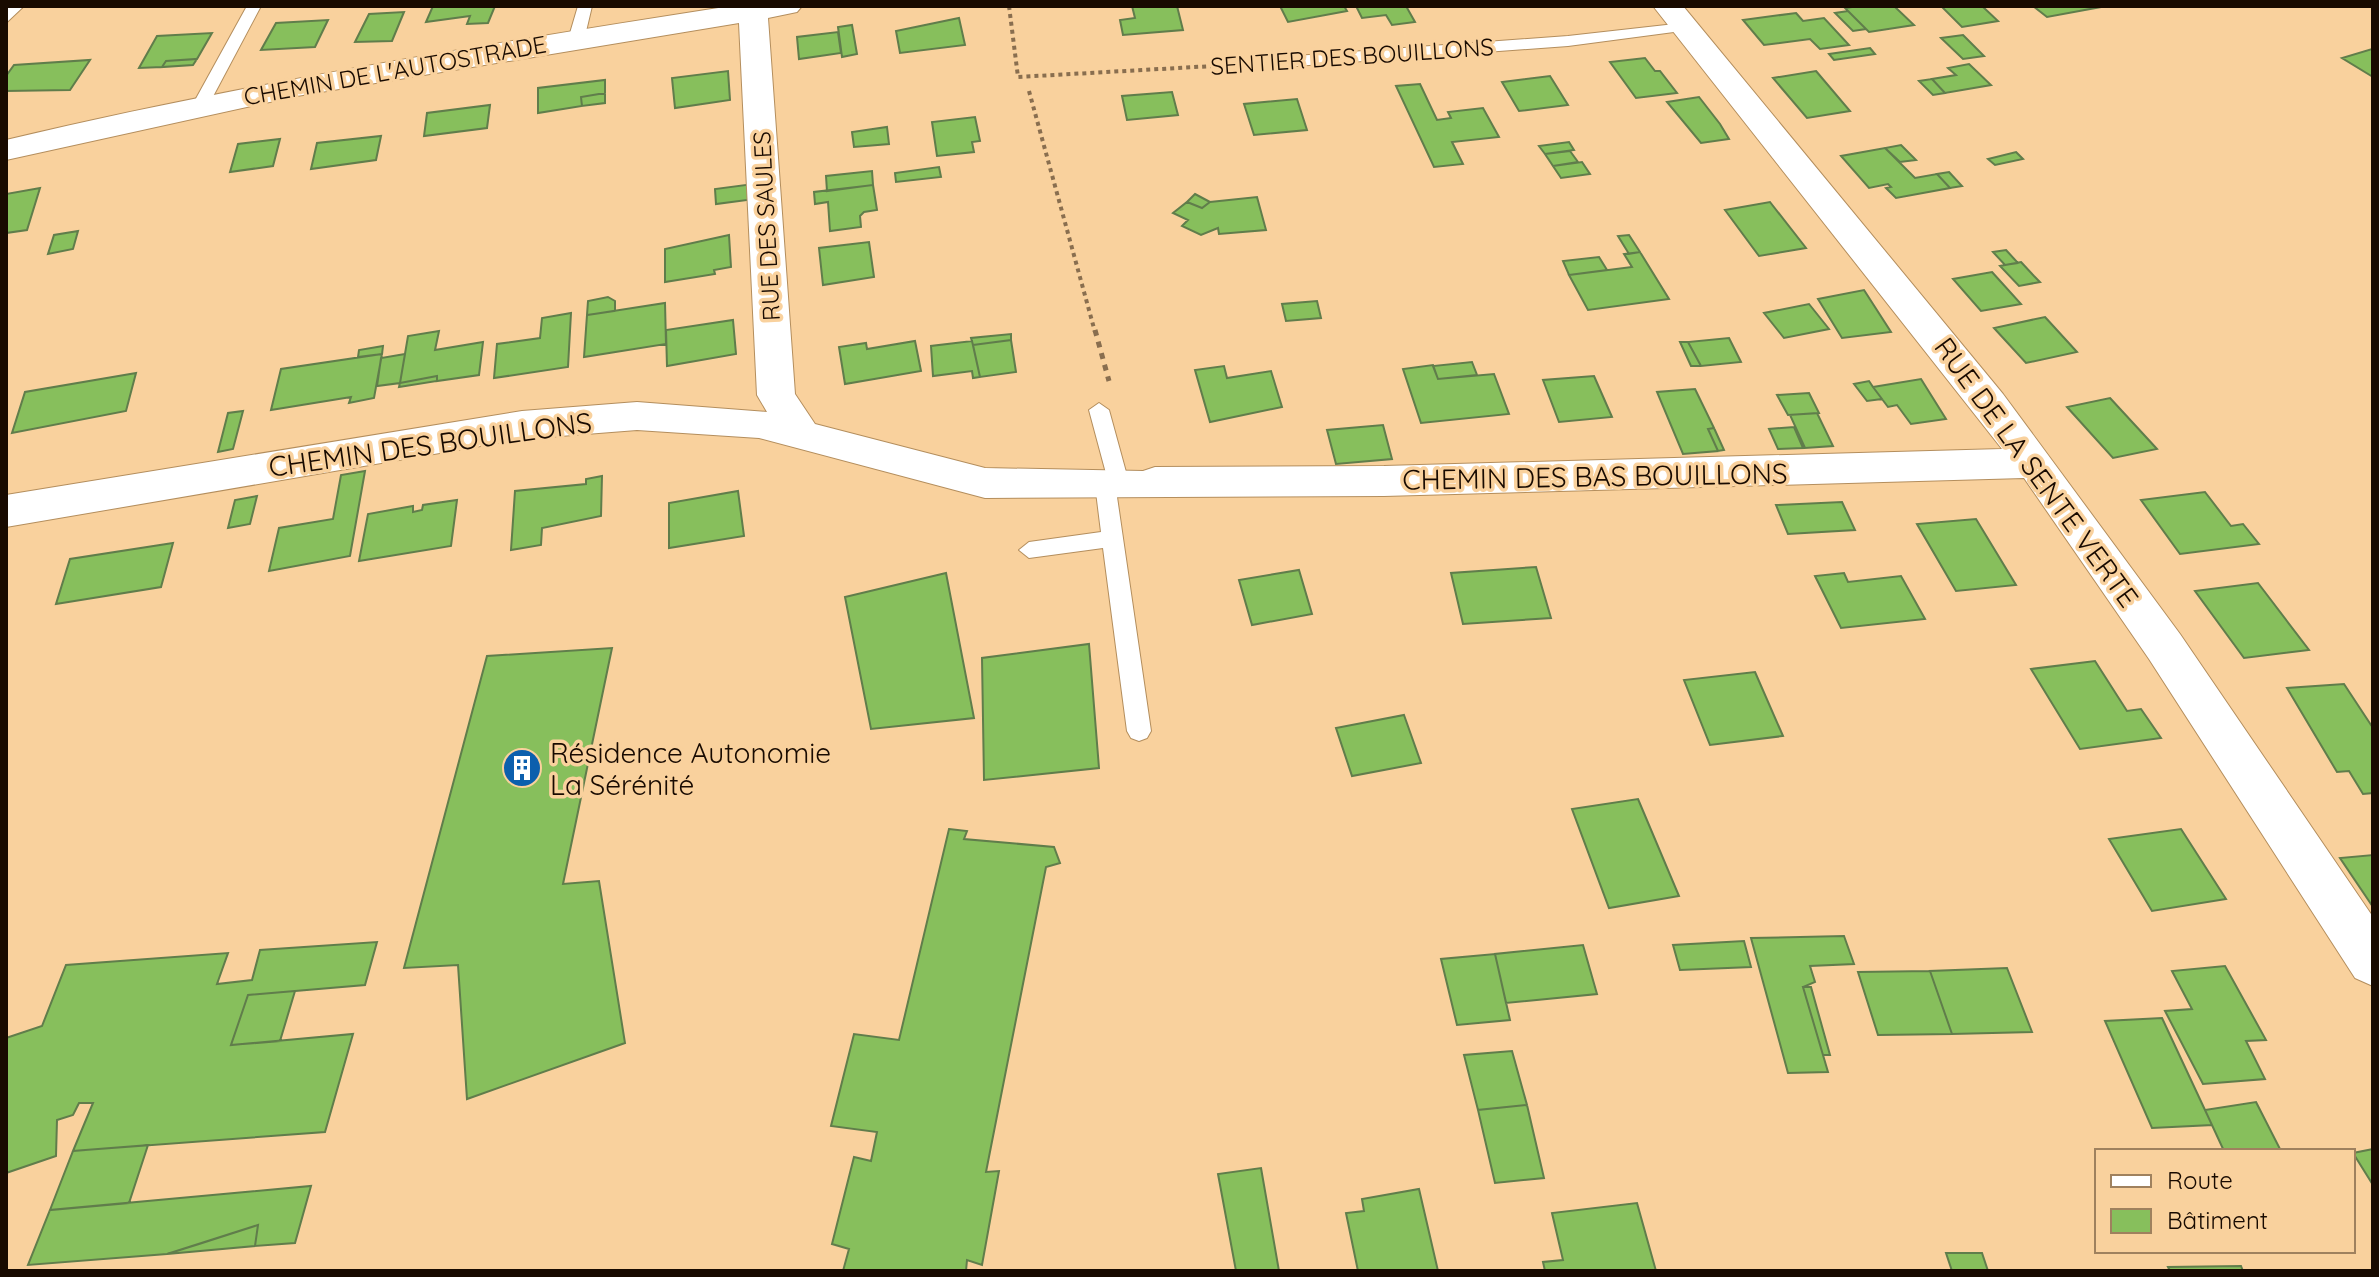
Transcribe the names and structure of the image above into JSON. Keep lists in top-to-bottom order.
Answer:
{
  "streets": {
    "street": [
      "CHEMIN DE L'AUTOSTRADE",
      "RUE DES SAULES",
      "CHEMIN DES BOUILLONS",
      "RUE DE LA SENTE VERTE",
      "CHEMIN DES BAS BOUILLONS"
    ],
    "lane": ["SENTIER DES BOUILLONS"]
  },
  "crossings": [
    ["SENTIER DES BOUILLONS", "RUE DE LA SENTE VERTE"],
    ["CHEMIN DE L'AUTOSTRADE", "RUE DES SAULES"],
    ["RUE DES SAULES", "CHEMIN DES BOUILLONS"],
    ["CHEMIN DES BOUILLONS", "CHEMIN DES BAS BOUILLONS"],
    ["RUE DE LA SENTE VERTE", "CHEMIN DES BAS BOUILLONS"]
  ],
  "places": {
    "building": ["Résidence Autonomie La Sérénité"]
  },
  "legend": ["Route", "Bâtiment"]
}
